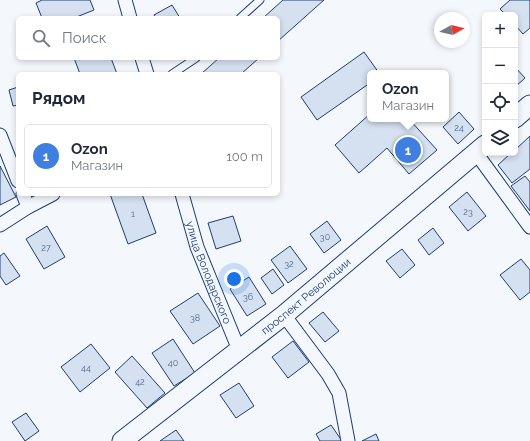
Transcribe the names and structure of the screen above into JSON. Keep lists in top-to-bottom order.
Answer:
{
  "streets": {
    "street": ["улица Володарского", "проспект Революции"]
  },
  "crossings": [
    ["улица Володарского", "проспект Революции"]
  ],
  "house_numbers": [
    "24",
    "23",
    "1",
    "30",
    "27",
    "32",
    "36",
    "38",
    "40",
    "44",
    "42"
  ],
  "north": "right",
  "page": {
    "map_buttons": ["+", "−"],
    "search": "Поиск",
    "popup": ["Ozon", "Магазин"],
    "heading": "Рядом",
    "list": [
      {
        "mark": "1",
        "name": "Ozon",
        "note": "Магазин",
        "value": "100 m"
      }
    ],
    "pins": "1"
  }
}
